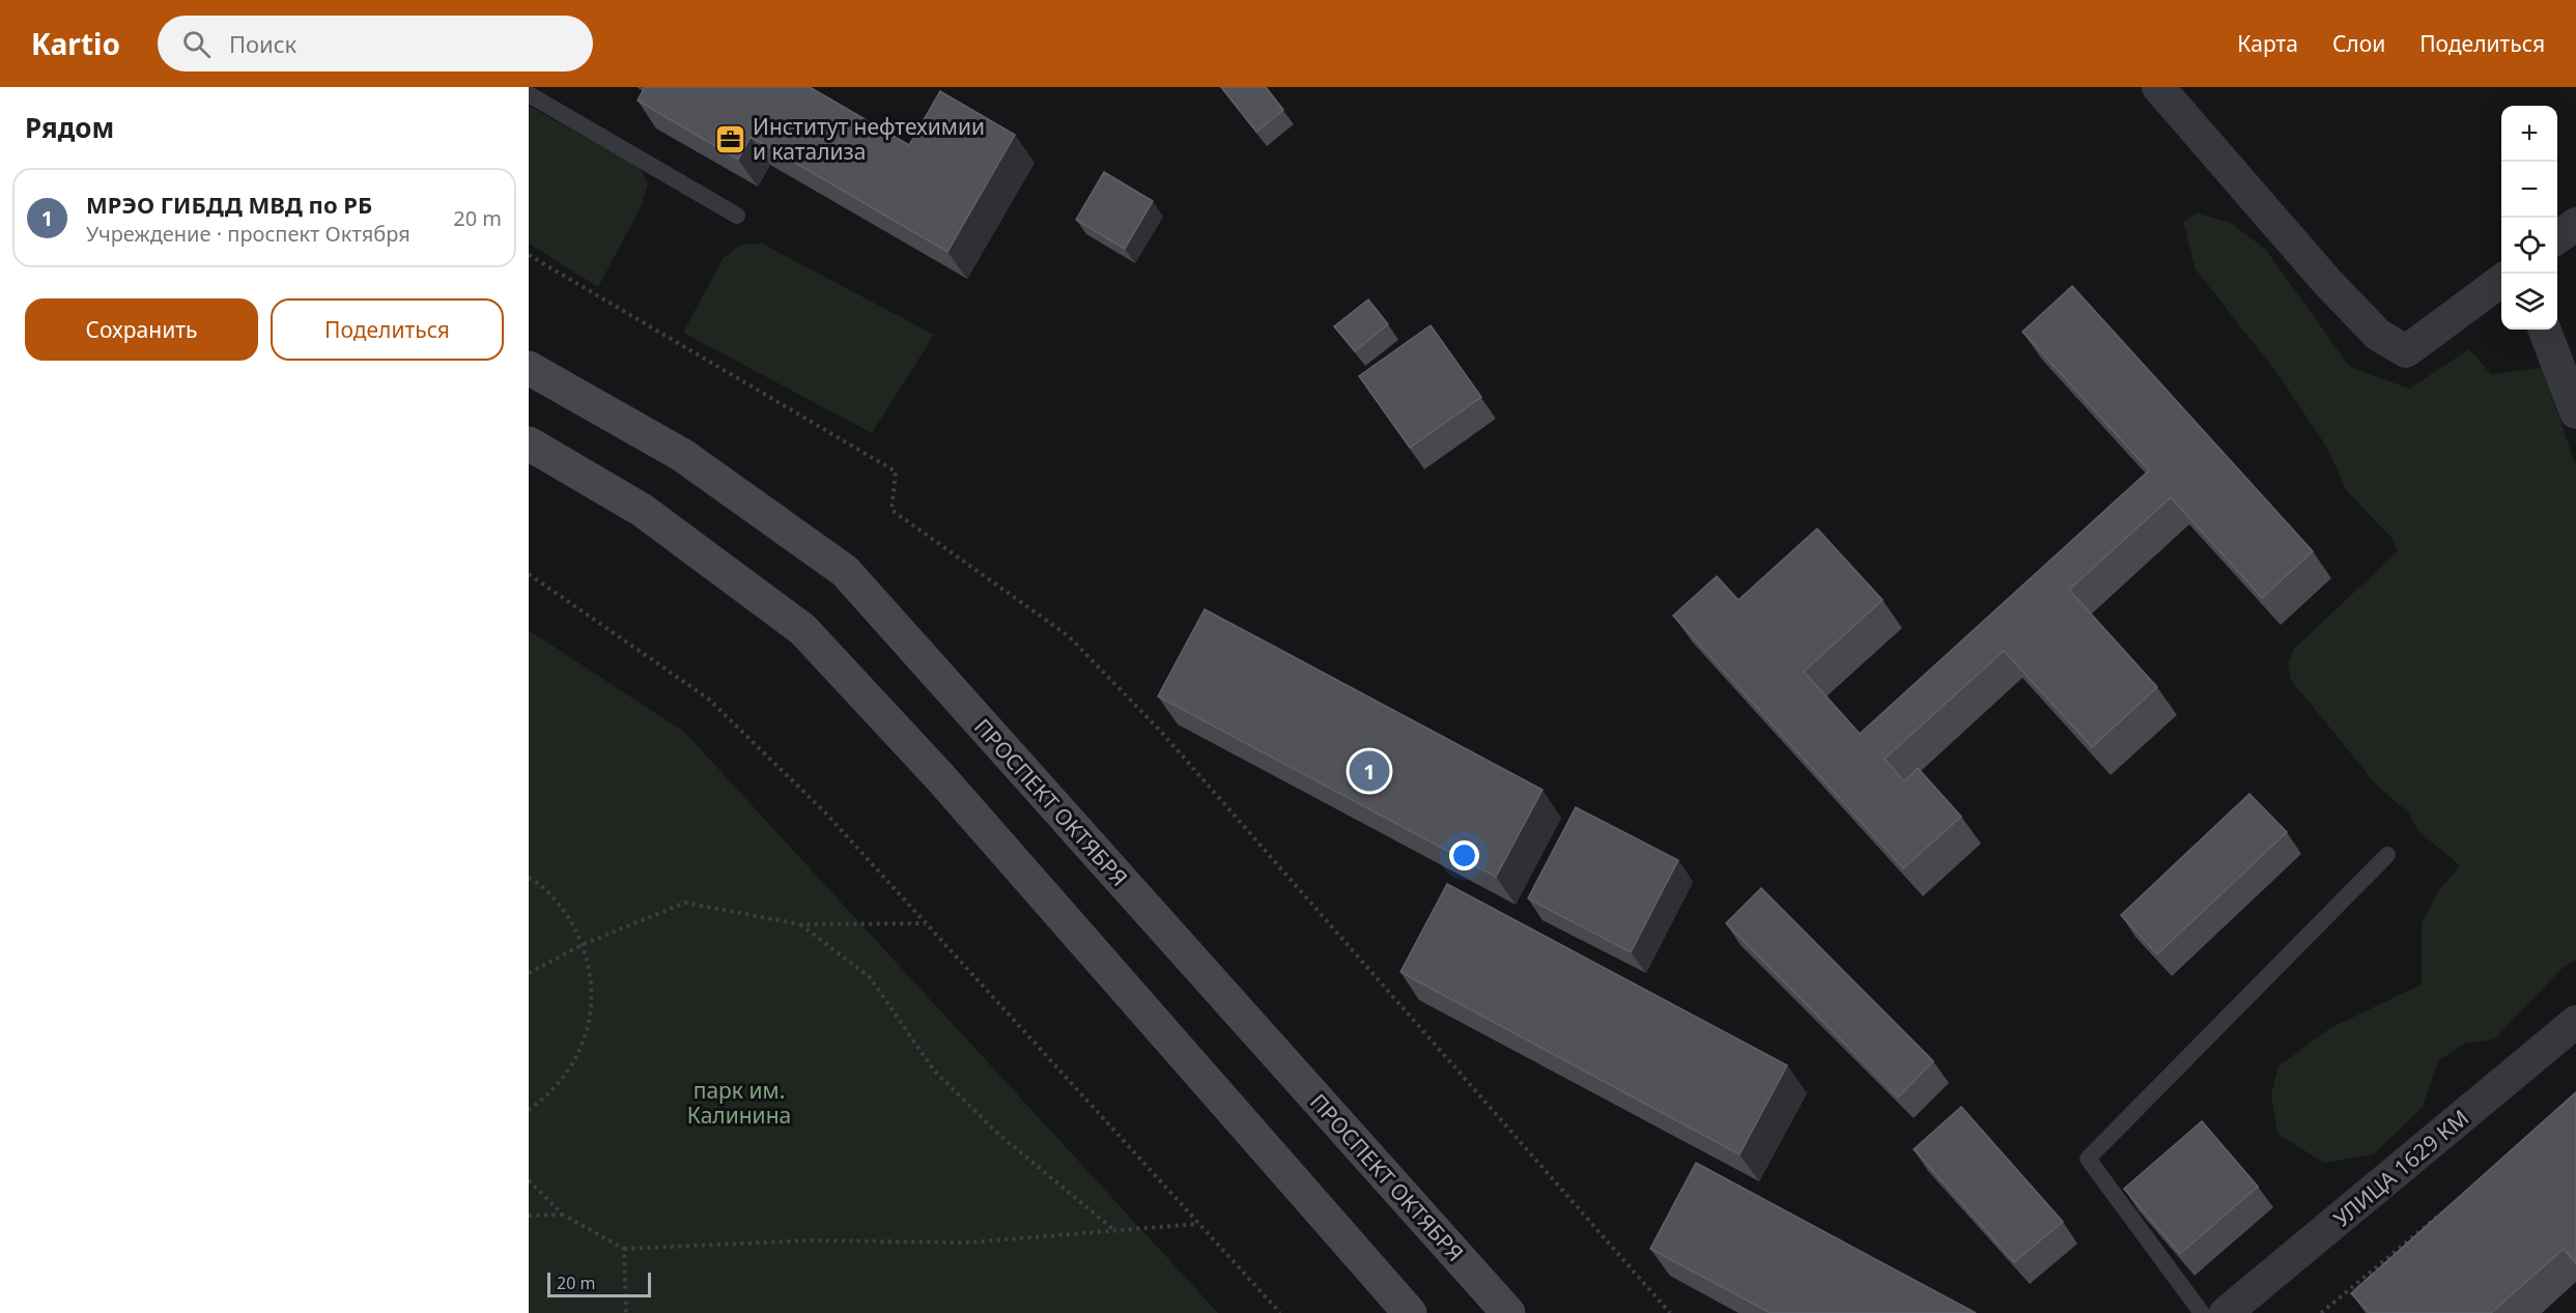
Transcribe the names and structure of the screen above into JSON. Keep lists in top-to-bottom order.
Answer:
{
  "streets": {
    "main road": ["ПРОСПЕКТ ОКТЯБРЯ"],
    "street": ["УЛИЦА 1629 КМ"]
  },
  "parks": ["парк им. Калинина"],
  "places": {
    "office": ["Институт нефтехимии и катализа"]
  },
  "scale_bar": "20 m",
  "page": {
    "header": "Kartio",
    "search": "Поиск",
    "nav": ["Карта", "Слои", "Поделиться"],
    "heading": "Рядом",
    "map_buttons": ["+", "−"],
    "list": [
      {
        "mark": "1",
        "name": "МРЭО ГИБДД МВД по РБ",
        "note": "Учреждение · проспект Октября",
        "value": "20 m"
      }
    ],
    "buttons": ["Сохранить", "Поделиться"],
    "pins": "1",
    "scale": "20 m"
  }
}
